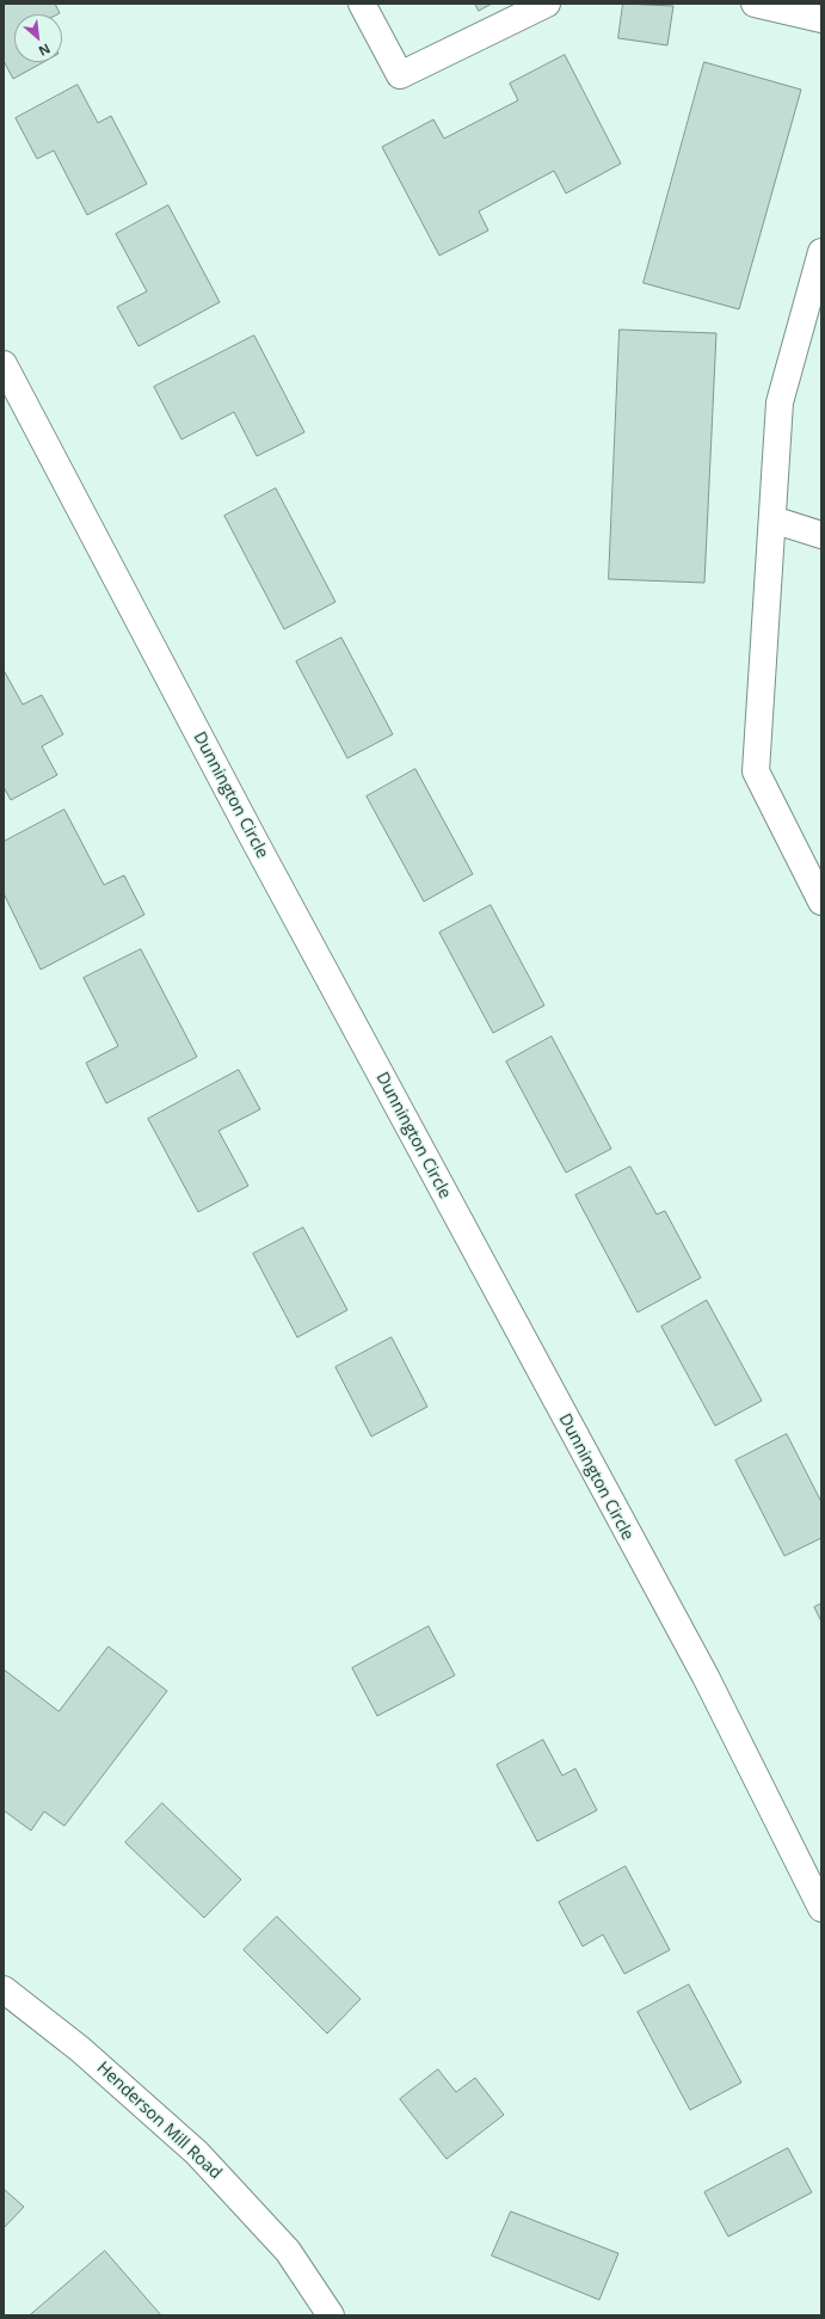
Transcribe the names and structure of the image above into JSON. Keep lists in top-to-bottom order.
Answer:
{
  "streets": {
    "street": ["Dunnington Circle", "Henderson Mill Road"]
  },
  "north": "bottom right"
}
